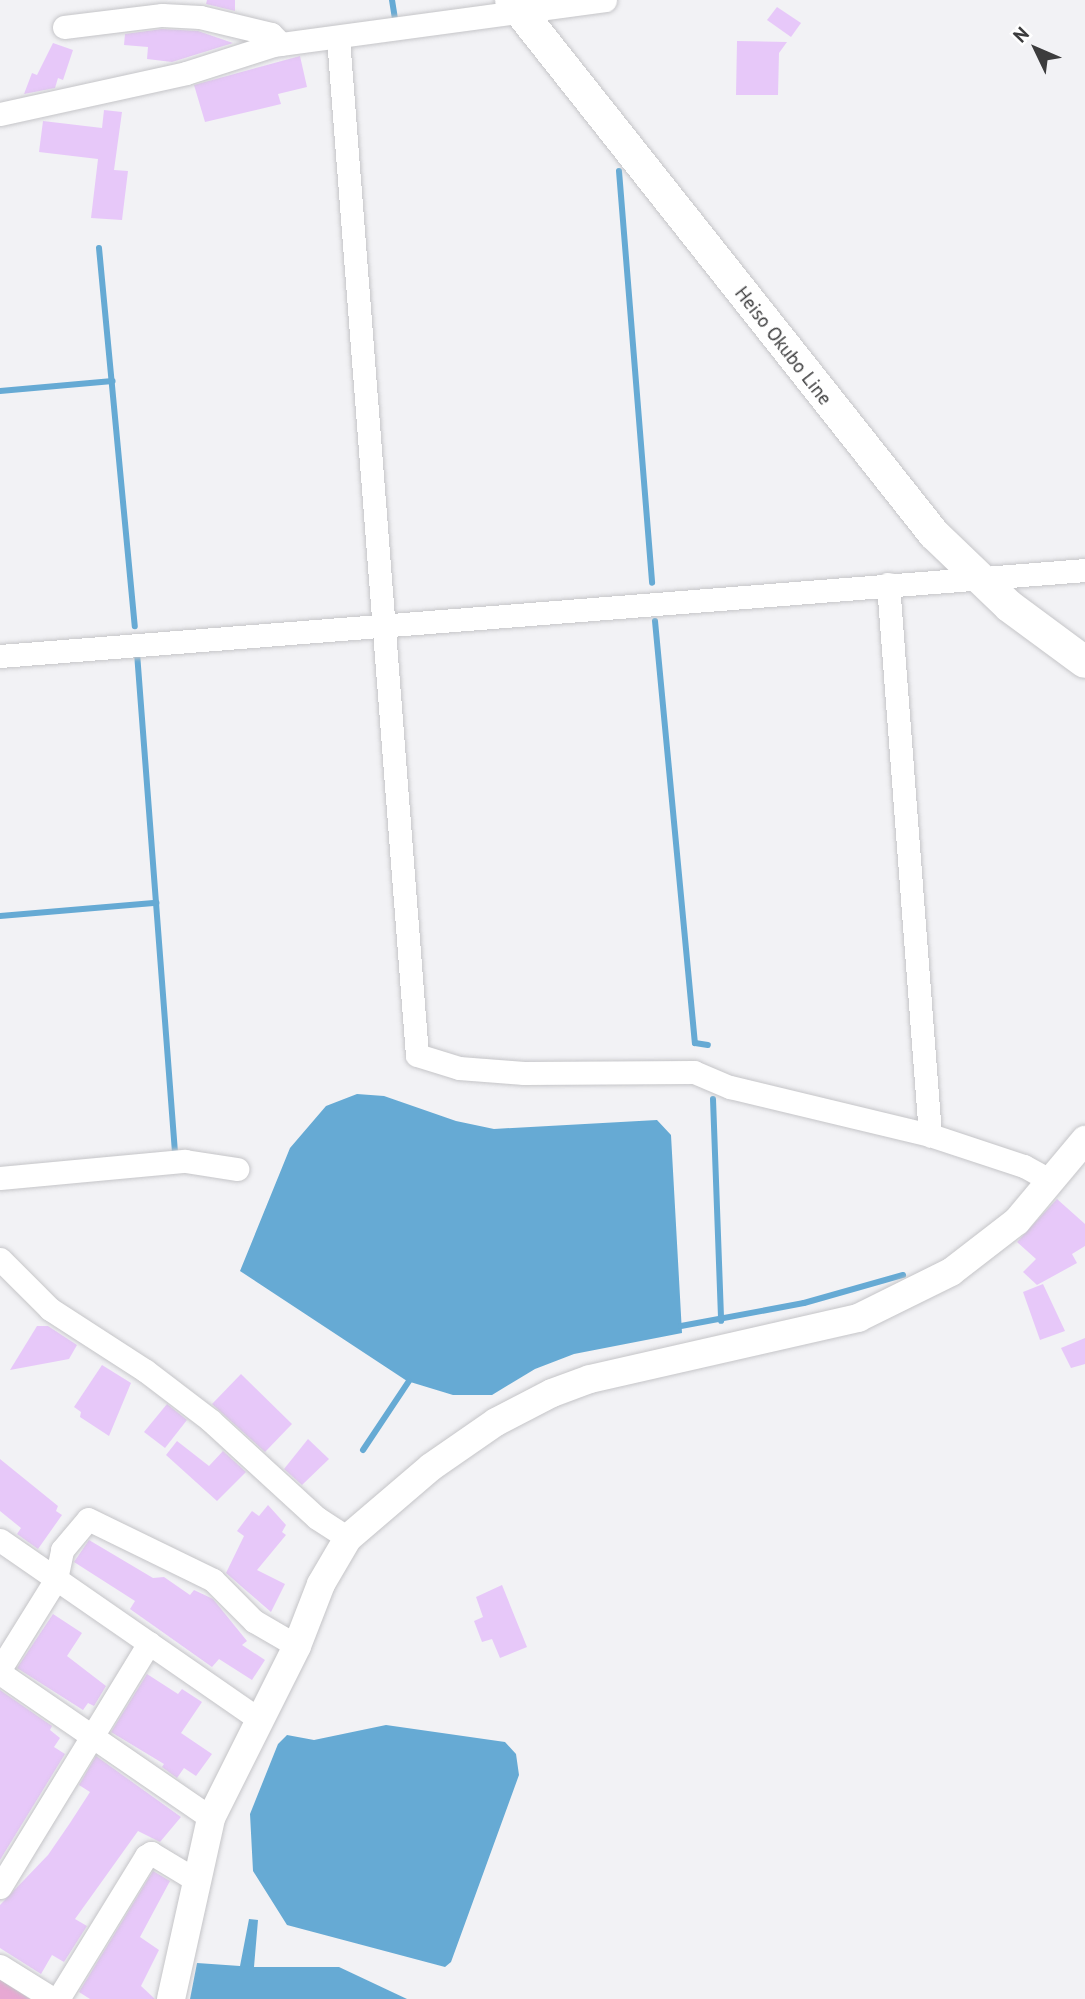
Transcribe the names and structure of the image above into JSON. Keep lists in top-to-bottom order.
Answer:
{
  "streets": {
    "main road": ["Heiso Okubo Line"]
  },
  "north": "top left"
}
